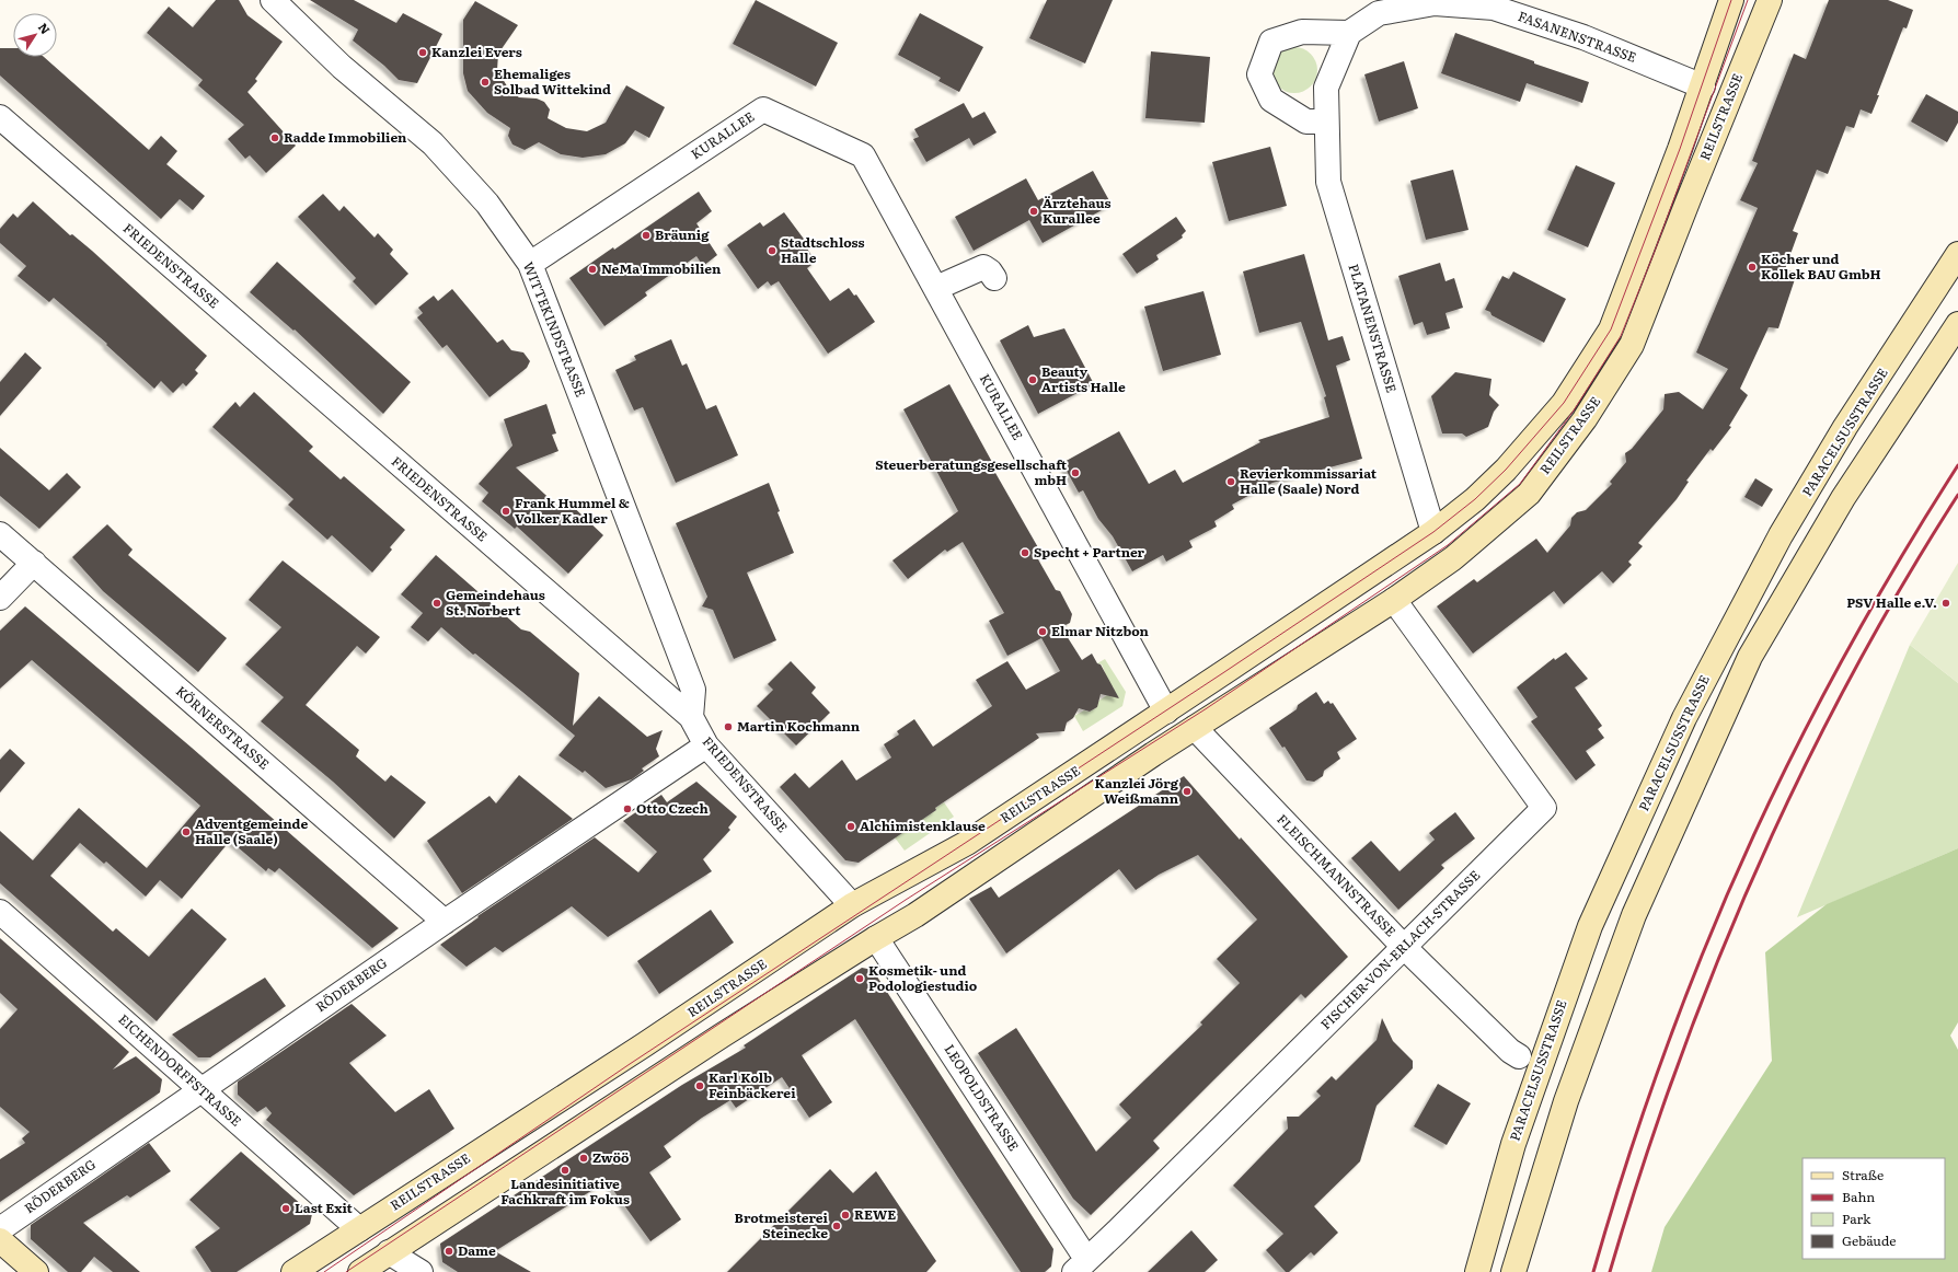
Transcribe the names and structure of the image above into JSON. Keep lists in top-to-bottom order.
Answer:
{
  "streets": {
    "street": [
      "FASANENSTRASSE",
      "REILSTRASSE",
      "KURALLEE",
      "FRIEDENSTRASSE",
      "PLATANENSTRASSE",
      "WITTEKINDSTRASSE",
      "PARACELSUSSTRASSE",
      "KÖRNERSTRASSE",
      "FLEISCHMANNSTRASSE",
      "FISCHER-VON-ERLACH-STRASSE",
      "RÖDERBERG",
      "EICHENDORFFSTRASSE",
      "LEOPOLDSTRASSE"
    ]
  },
  "crossings": [
    ["FASANENSTRASSE", "REILSTRASSE"],
    ["FASANENSTRASSE", "PLATANENSTRASSE"],
    ["REILSTRASSE", "KURALLEE"],
    ["REILSTRASSE", "FRIEDENSTRASSE"],
    ["REILSTRASSE", "PLATANENSTRASSE"],
    ["REILSTRASSE", "FLEISCHMANNSTRASSE"],
    ["REILSTRASSE", "FISCHER-VON-ERLACH-STRASSE"],
    ["REILSTRASSE", "EICHENDORFFSTRASSE"],
    ["REILSTRASSE", "LEOPOLDSTRASSE"],
    ["KURALLEE", "WITTEKINDSTRASSE"],
    ["FRIEDENSTRASSE", "WITTEKINDSTRASSE"],
    ["FRIEDENSTRASSE", "RÖDERBERG"],
    ["KÖRNERSTRASSE", "RÖDERBERG"],
    ["FLEISCHMANNSTRASSE", "FISCHER-VON-ERLACH-STRASSE"],
    ["FISCHER-VON-ERLACH-STRASSE", "LEOPOLDSTRASSE"],
    ["RÖDERBERG", "EICHENDORFFSTRASSE"]
  ],
  "places": [
    "Kanzlei Evers",
    "Ehemaliges Solbad Wittekind",
    "Radde Immobilien",
    "Ärztehaus Kurallee",
    "Bräunig",
    "Stadtschloss Halle",
    "Köcher und Kollek BAU GmbH",
    "NeMa Immobilien",
    "Beauty Artists Halle",
    "Steuerberatungsgesellschaft mbH",
    "Revierkommissariat Halle (Saale) Nord",
    "Frank Hummel & Volker Kadler",
    "Specht + Partner",
    "Gemeindehaus St. Norbert",
    "PSV Halle e.V.",
    "Elmar Nitzbon",
    "Martin Kochmann",
    "Kanzlei Jörg Weißmann",
    "Otto Czech",
    "Alchimistenklause",
    "Adventgemeinde Halle (Saale)",
    "Kosmetik- und Podologiestudio",
    "Karl Kolb Feinbäckerei",
    "Zwöö",
    "Landesinitiative Fachkraft im Fokus",
    "Last Exit",
    "REWE",
    "Brotmeisterei Steinecke",
    "Dame"
  ],
  "legend": [
    "Straße",
    "Bahn",
    "Park",
    "Gebäude"
  ],
  "north": "top right"
}
